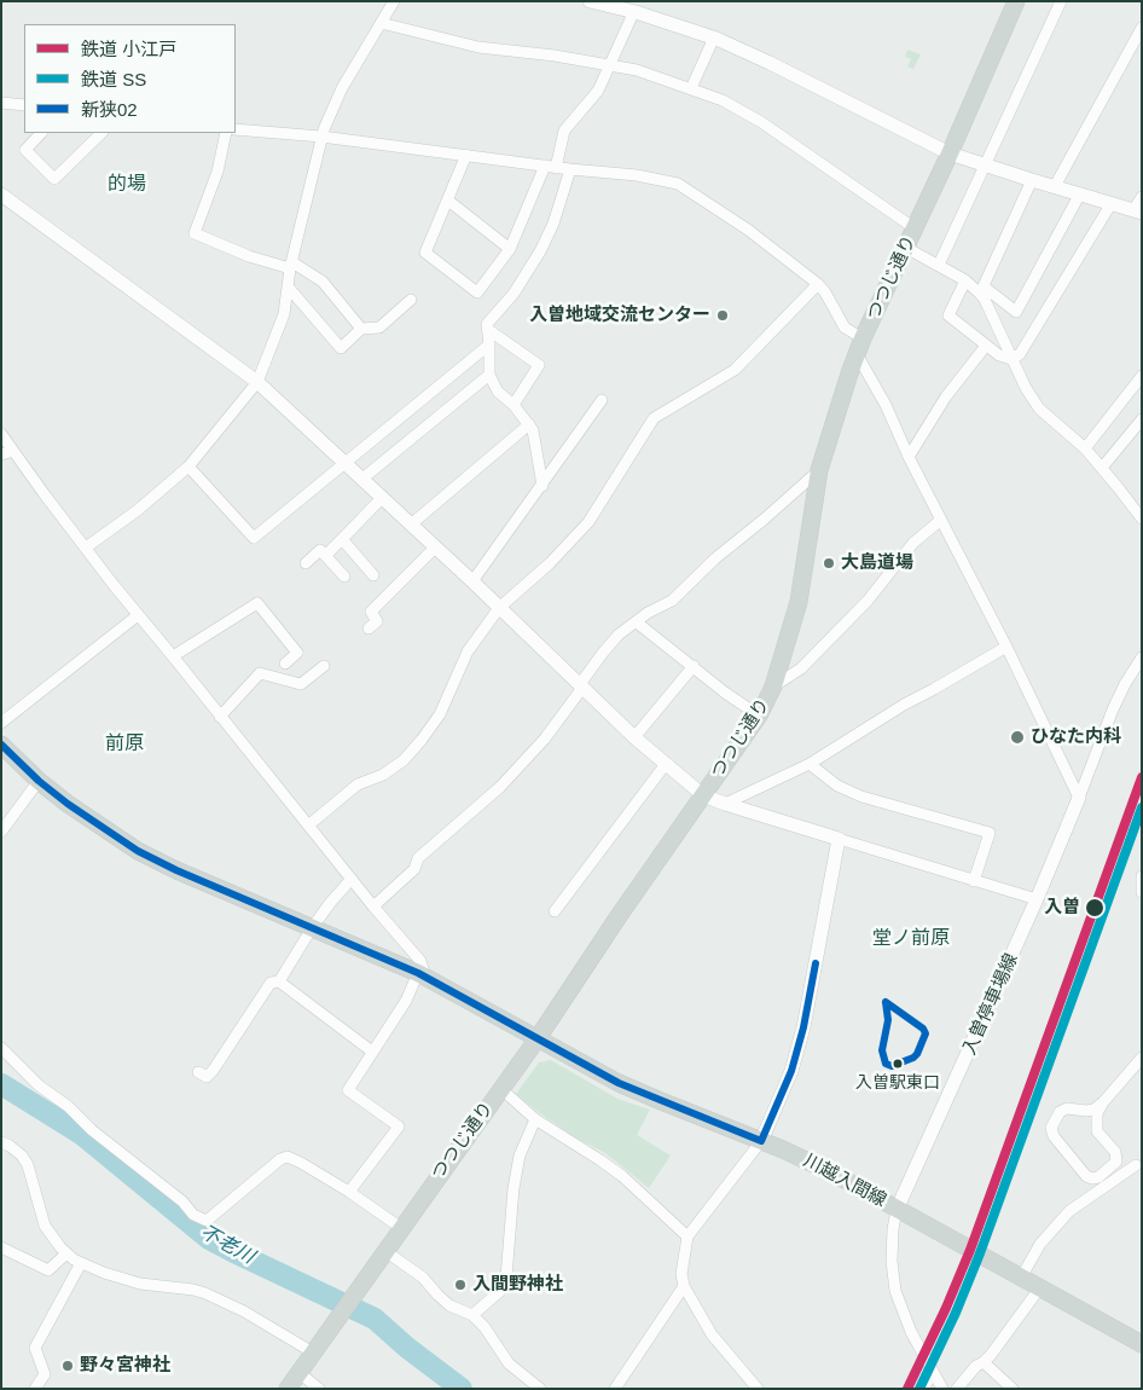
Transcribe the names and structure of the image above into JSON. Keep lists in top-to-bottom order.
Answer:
{
  "streets": {
    "main road": ["つつじ通り", "川越入間線"],
    "street": ["入曽停車場線"]
  },
  "crossings": [
    ["つつじ通り", "川越入間線"],
    ["入曽停車場線", "川越入間線"]
  ],
  "districts": ["的場", "前原", "堂ノ前原"],
  "water": ["不老川"],
  "places": [
    "入曽地域交流センター",
    "大島道場",
    "ひなた内科",
    "入曽",
    "入曽駅東口",
    "入間野神社",
    "野々宮神社"
  ],
  "lines": ["transit line 新狭02", "rail line 小江戸", "rail line SS"],
  "legend": ["鉄道 小江戸", "鉄道 SS", "新狭02"]
}
